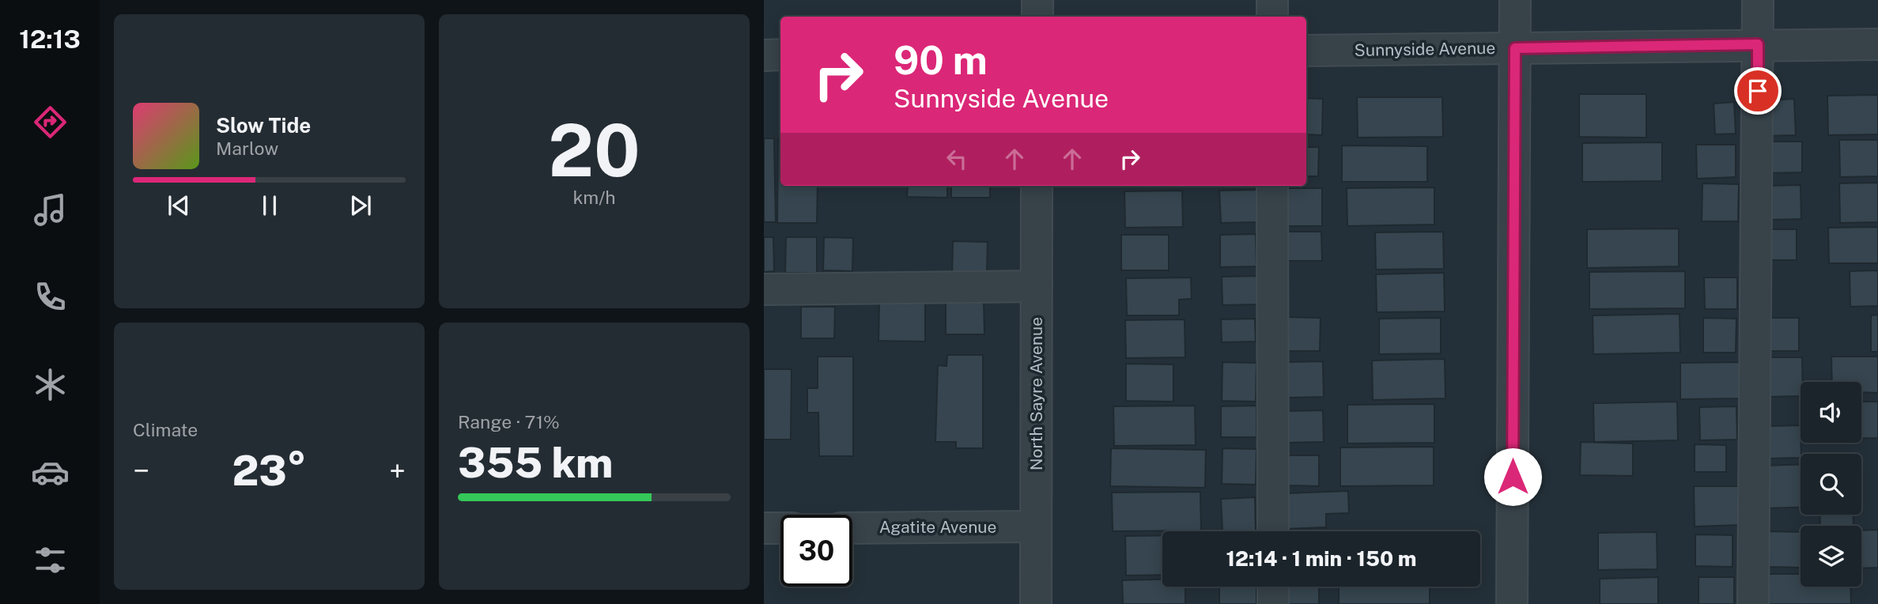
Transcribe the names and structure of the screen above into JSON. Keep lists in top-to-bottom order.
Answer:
{
  "streets": {
    "street": ["Sunnyside Avenue", "North Sayre Avenue", "Agatite Avenue"]
  },
  "crossings": [
    ["North Sayre Avenue", "Agatite Avenue"]
  ],
  "page": {
    "tabs": "12:13",
    "tile": [
      ["20", "km/h"],
      "Climate",
      ["Range · 71%", "355 km"]
    ],
    "turn": ["90 m", "Sunnyside Avenue"],
    "song": ["Slow Tide", "Marlow"],
    "heat": ["−", "23°", "+"],
    "limit": "30",
    "trip": "12:14 · 1 min · 150 m"
  }
}
